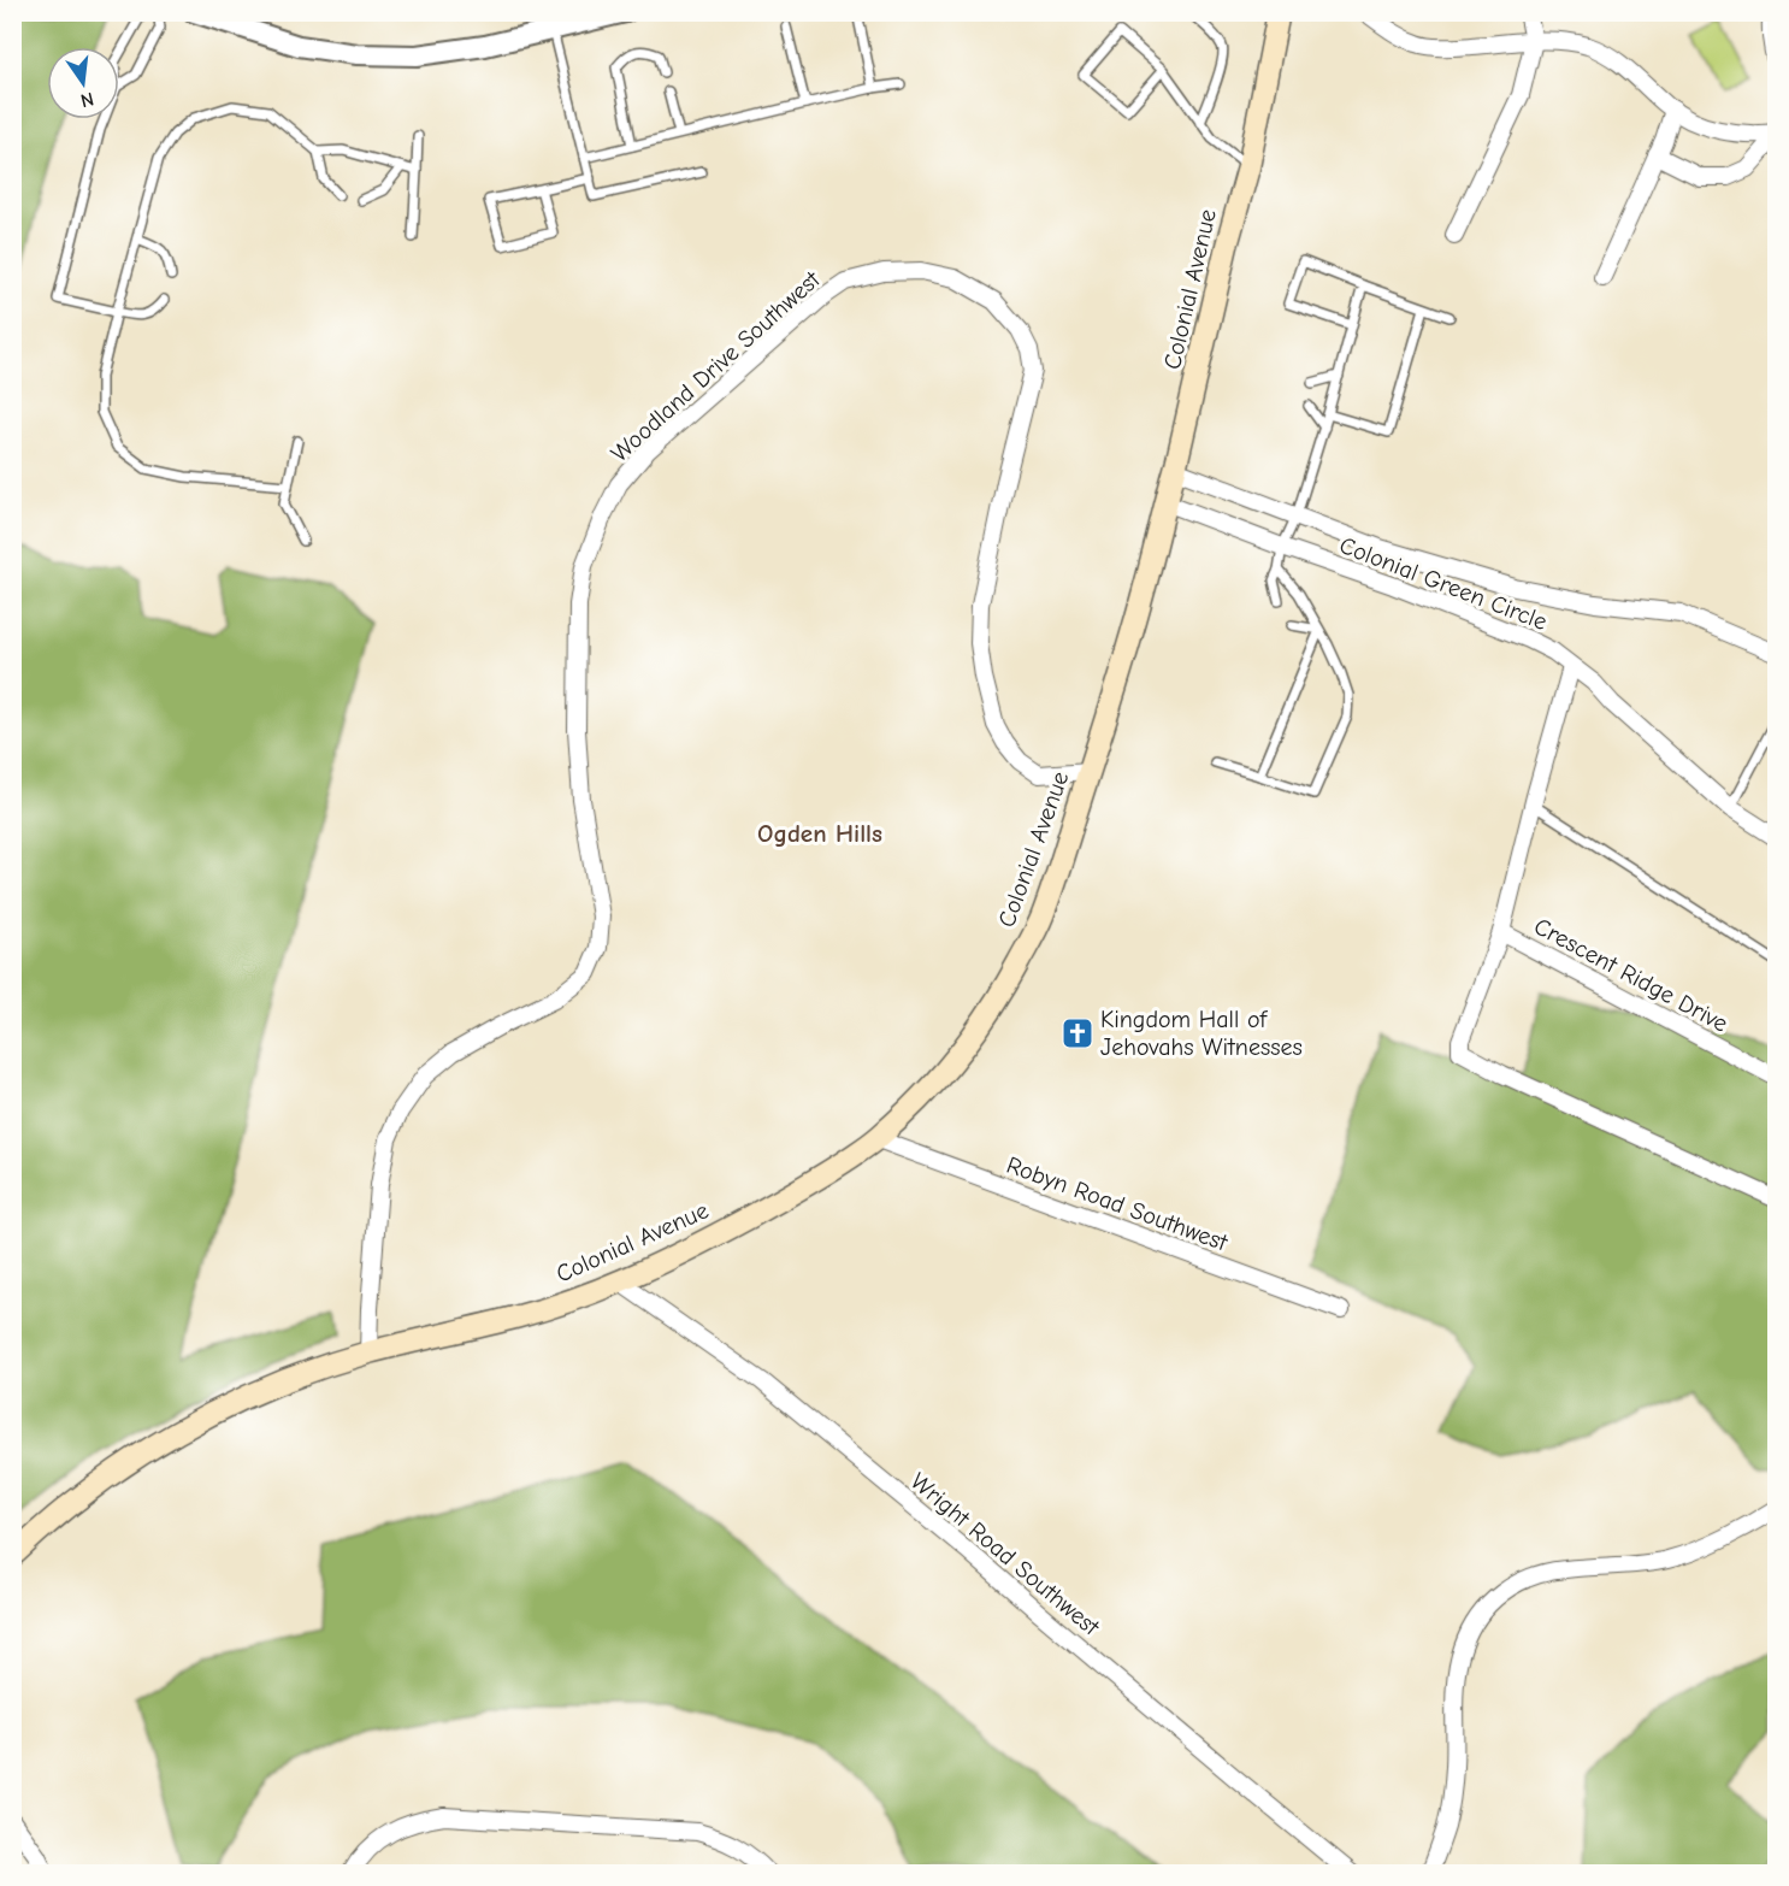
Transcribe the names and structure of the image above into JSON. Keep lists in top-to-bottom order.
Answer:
{
  "streets": {
    "main road": ["Colonial Avenue"],
    "street": [
      "Woodland Drive Southwest",
      "Colonial Green Circle",
      "Crescent Ridge Drive",
      "Robyn Road Southwest",
      "Wright Road Southwest"
    ]
  },
  "crossings": [
    ["Colonial Avenue", "Woodland Drive Southwest"],
    ["Colonial Avenue", "Colonial Green Circle"],
    ["Colonial Avenue", "Robyn Road Southwest"],
    ["Colonial Avenue", "Wright Road Southwest"]
  ],
  "districts": ["Ogden Hills"],
  "places": {
    "church": ["Kingdom Hall of Jehovahs Witnesses"]
  },
  "north": "bottom"
}
